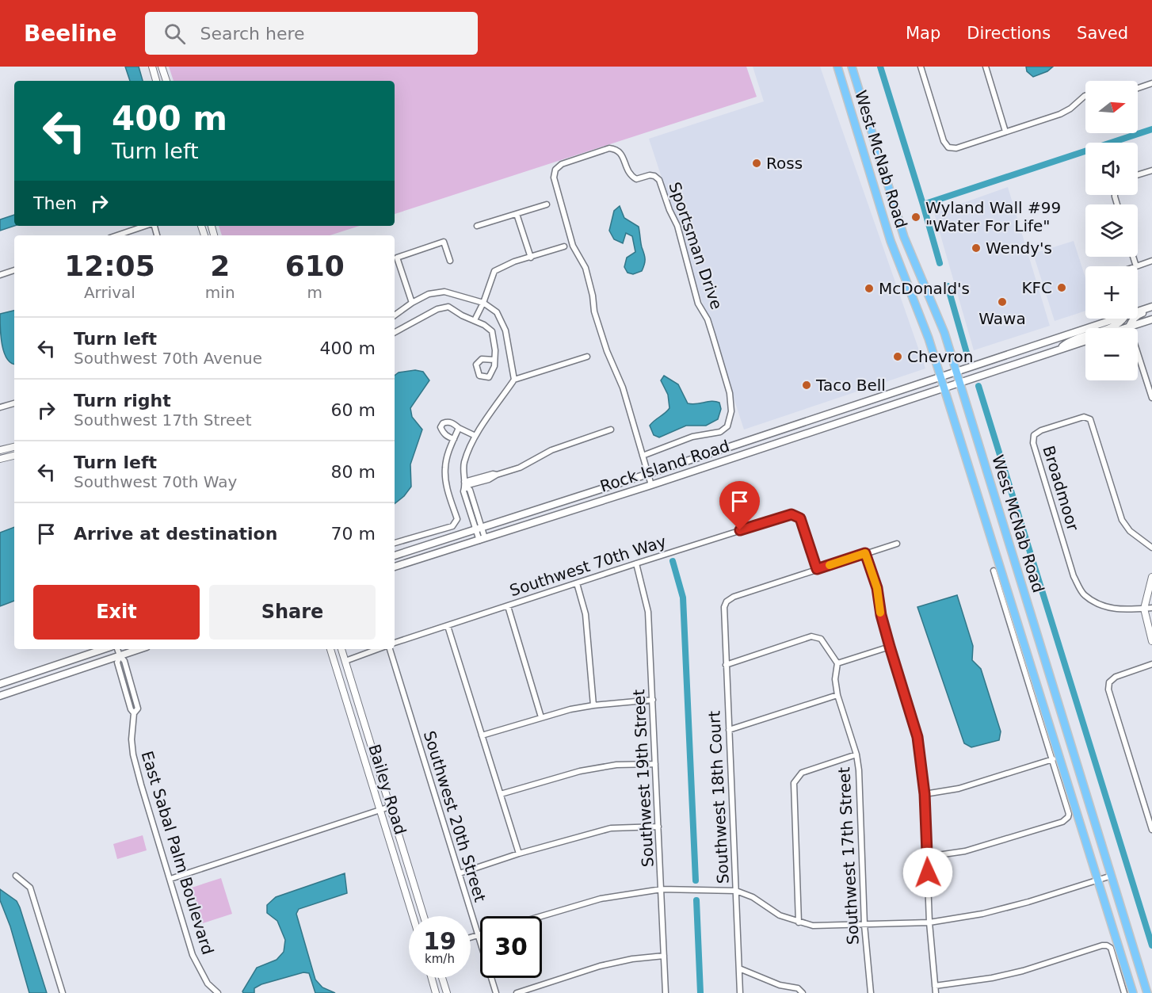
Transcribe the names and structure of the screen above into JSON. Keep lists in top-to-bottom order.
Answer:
{
  "streets": {
    "main road": ["West McNab Road", "Rock Island Road"],
    "street": [
      "Sportsman Drive",
      "Broadmoor",
      "Southwest 70th Way",
      "Southwest 19th Street",
      "Bailey Road",
      "Southwest 18th Court",
      "Southwest 20th Street",
      "East Sabal Palm Boulevard",
      "Southwest 17th Street"
    ]
  },
  "crossings": [
    ["West McNab Road", "Rock Island Road"],
    ["Sportsman Drive", "Rock Island Road"],
    ["Southwest 70th Way", "Southwest 19th Street"],
    ["Southwest 70th Way", "Southwest 18th Court"]
  ],
  "places": [
    "Ross",
    "Wyland Wall #99 \"Water For Life\"",
    "Wendy's",
    "KFC",
    "McDonald's",
    "Wawa",
    "Chevron",
    "Taco Bell"
  ],
  "north": "right",
  "page": {
    "header": "Beeline",
    "search": "Search here",
    "nav": ["Map", "Directions", "Saved"],
    "map_buttons": ["+", "−"],
    "turn": ["400 m", "Turn left"],
    "then": "Then",
    "eta": [
      "12:05",
      "Arrival",
      "2",
      "min",
      "610",
      "m"
    ],
    "list": [
      {
        "name": "Turn left",
        "note": "Southwest 70th Avenue",
        "value": "400 m"
      },
      {
        "name": "Turn right",
        "note": "Southwest 17th Street",
        "value": "60 m"
      },
      {
        "name": "Turn left",
        "note": "Southwest 70th Way",
        "value": "80 m"
      },
      {
        "name": "Arrive at destination",
        "value": "70 m"
      }
    ],
    "buttons": ["Exit", "Share"],
    "speed": "19 km/h",
    "limit": "30"
  }
}
